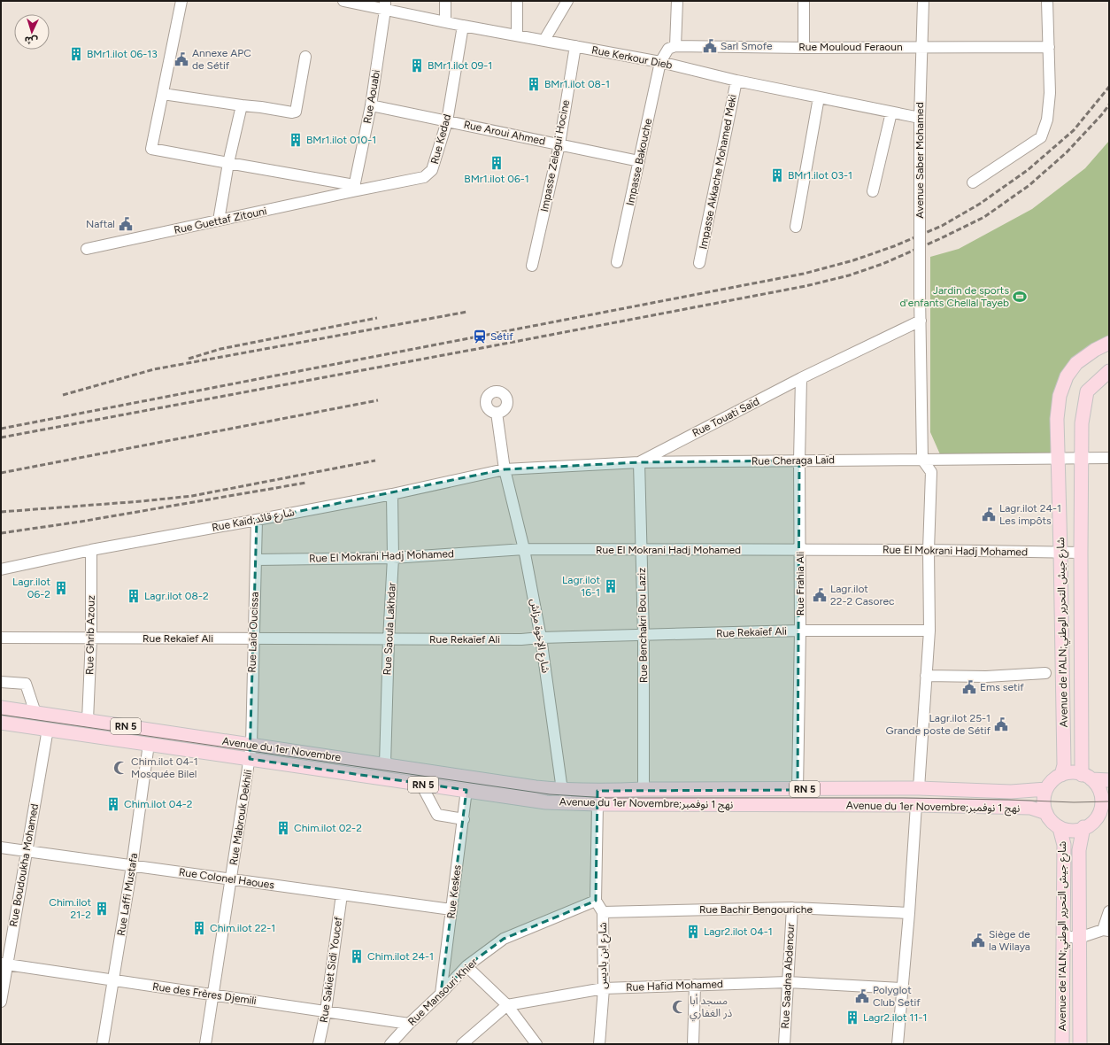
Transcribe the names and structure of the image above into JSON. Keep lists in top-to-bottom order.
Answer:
{
  "streets": {
    "main road": [
      "Avenue de l'ALN;شارع جيش التحرير الوطني",
      "RN 5",
      "Avenue du 1er Novembre",
      "Avenue du 1er Novembre;نهج 1 نوفمبر"
    ],
    "street": [
      "Rue Mouloud Feraoun",
      "Rue Kerkour Dieb",
      "Rue Aouabi",
      "Rue Aroui Ahmed",
      "Rue Kedad",
      "Impasse Zelagui Hocine",
      "Avenue Saber Mohamed",
      "Impasse Bakouche",
      "Impasse Akkache Mohamed Meki",
      "Rue Guettaf Zitouni",
      "Rue Touati Saïd",
      "Rue Cheraga Laïd",
      "Rue Kaïd;شارع قائد",
      "Rue El Mokrani Hadj Mohamed",
      "Rue Frahia Ali",
      "Rue Benchakri Bou Laziz",
      "Rue Saoula Lakhdar",
      "Rue Laïd Oucissa",
      "Rue Rekaïef Ali",
      "Rue Ghrib Azouz",
      "شارع الإخوة مزاش",
      "Rue Mabrouk Dekhili",
      "Rue Boudoukha Mohamed",
      "Rue Colonel Haoues",
      "Rue Keskes",
      "Rue Laffi Mustafa",
      "Rue Bachir Bengouriche",
      "شارع ابن باديس",
      "Rue Sakiet Sidi Youcef",
      "Rue Saadna Abdenour",
      "Rue Hafid Mohamed",
      "Rue Mansouri Khier",
      "Rue des Frères Djemili"
    ]
  },
  "crossings": [
    ["Rue Mouloud Feraoun", "Avenue Saber Mohamed"],
    ["Rue Kerkour Dieb", "Rue Aouabi"],
    ["Rue Kerkour Dieb", "Rue Kedad"],
    ["Rue Kerkour Dieb", "Impasse Zelagui Hocine"],
    ["Rue Kerkour Dieb", "Avenue Saber Mohamed"],
    ["Rue Kerkour Dieb", "Impasse Bakouche"],
    ["Rue Kerkour Dieb", "Impasse Akkache Mohamed Meki"],
    ["Rue Aouabi", "Rue Aroui Ahmed"],
    ["Rue Aouabi", "Rue Kedad"],
    ["Rue Aouabi", "Rue Guettaf Zitouni"],
    ["Rue Aroui Ahmed", "Rue Kedad"],
    ["Rue Aroui Ahmed", "Impasse Zelagui Hocine"],
    ["Rue Aroui Ahmed", "Impasse Bakouche"],
    ["Rue Kedad", "Rue Guettaf Zitouni"],
    ["Avenue Saber Mohamed", "Rue Touati Saïd"],
    ["Avenue Saber Mohamed", "Rue Cheraga Laïd"],
    ["Rue Touati Saïd", "Rue Cheraga Laïd"],
    ["Rue Touati Saïd", "Rue Frahia Ali"],
    ["Rue Touati Saïd", "Rue Benchakri Bou Laziz"],
    ["Rue Cheraga Laïd", "Rue Kaïd;شارع قائد"],
    ["Rue Cheraga Laïd", "Rue Frahia Ali"],
    ["Rue Cheraga Laïd", "Rue Benchakri Bou Laziz"],
    ["Rue Cheraga Laïd", "Avenue de l'ALN;شارع جيش التحرير الوطني"],
    ["Rue Cheraga Laïd", "شارع الإخوة مزاش"],
    ["Rue Kaïd;شارع قائد", "Rue Saoula Lakhdar"],
    ["Rue Kaïd;شارع قائد", "Rue Laïd Oucissa"],
    ["Rue Kaïd;شارع قائد", "Rue Ghrib Azouz"],
    ["Rue Kaïd;شارع قائد", "شارع الإخوة مزاش"],
    ["Rue El Mokrani Hadj Mohamed", "Rue Frahia Ali"],
    ["Rue El Mokrani Hadj Mohamed", "Rue Benchakri Bou Laziz"],
    ["Rue El Mokrani Hadj Mohamed", "Rue Saoula Lakhdar"],
    ["Rue El Mokrani Hadj Mohamed", "Rue Laïd Oucissa"],
    ["Rue El Mokrani Hadj Mohamed", "Avenue de l'ALN;شارع جيش التحرير الوطني"],
    ["Rue El Mokrani Hadj Mohamed", "شارع الإخوة مزاش"],
    ["Rue Frahia Ali", "Rue Rekaïef Ali"],
    ["Rue Frahia Ali", "Avenue du 1er Novembre;نهج 1 نوفمبر"],
    ["Rue Benchakri Bou Laziz", "Rue Rekaïef Ali"],
    ["Rue Benchakri Bou Laziz", "Avenue du 1er Novembre;نهج 1 نوفمبر"],
    ["Rue Saoula Lakhdar", "Rue Rekaïef Ali"],
    ["Rue Saoula Lakhdar", "Avenue du 1er Novembre"],
    ["Rue Laïd Oucissa", "Rue Rekaïef Ali"],
    ["Rue Laïd Oucissa", "Avenue du 1er Novembre"],
    ["Rue Laïd Oucissa", "Avenue du 1er Novembre;نهج 1 نوفمبر"],
    ["Rue Laïd Oucissa", "Rue Mabrouk Dekhili"],
    ["Rue Rekaïef Ali", "Rue Ghrib Azouz"],
    ["Rue Rekaïef Ali", "شارع الإخوة مزاش"],
    ["Avenue de l'ALN;شارع جيش التحرير الوطني", "Avenue du 1er Novembre;نهج 1 نوفمبر"],
    ["Rue Ghrib Azouz", "Avenue du 1er Novembre"],
    ["شارع الإخوة مزاش", "Avenue du 1er Novembre"],
    ["شارع الإخوة مزاش", "Avenue du 1er Novembre;نهج 1 نوفمبر"],
    ["Avenue du 1er Novembre", "Avenue du 1er Novembre;نهج 1 نوفمبر"],
    ["Avenue du 1er Novembre", "Rue Mabrouk Dekhili"],
    ["Avenue du 1er Novembre", "Rue Boudoukha Mohamed"],
    ["Avenue du 1er Novembre", "Rue Laffi Mustafa"],
    ["Avenue du 1er Novembre;نهج 1 نوفمبر", "Rue Mabrouk Dekhili"],
    ["Avenue du 1er Novembre;نهج 1 نوفمبر", "Rue Keskes"],
    ["Rue Mabrouk Dekhili", "Rue Colonel Haoues"],
    ["Rue Mabrouk Dekhili", "Rue des Frères Djemili"],
    ["Rue Boudoukha Mohamed", "Rue Colonel Haoues"],
    ["Rue Boudoukha Mohamed", "Rue des Frères Djemili"],
    ["Rue Colonel Haoues", "Rue Keskes"],
    ["Rue Colonel Haoues", "Rue Laffi Mustafa"],
    ["Rue Colonel Haoues", "Rue Sakiet Sidi Youcef"],
    ["Rue Keskes", "Rue Mansouri Khier"],
    ["Rue Laffi Mustafa", "Rue des Frères Djemili"],
    ["Rue Bachir Bengouriche", "شارع ابن باديس"],
    ["Rue Bachir Bengouriche", "Rue Saadna Abdenour"],
    ["شارع ابن باديس", "Rue Hafid Mohamed"],
    ["شارع ابن باديس", "Rue Mansouri Khier"],
    ["Rue Sakiet Sidi Youcef", "Rue des Frères Djemili"],
    ["Rue Saadna Abdenour", "Rue Hafid Mohamed"],
    ["Rue Mansouri Khier", "Rue des Frères Djemili"]
  ],
  "places": {
    "public building": [
      "Sarl Smofe",
      "Annexe APC de Sétif",
      "Naftal",
      "Lagr.ilot 24-1 Les impôts",
      "Lagr.ilot 22-2 Casorec",
      "Ems setif",
      "Lagr.ilot 25-1 Grande poste de Sétif",
      "Siège de la Wilaya",
      "Polyglot Club Setif"
    ],
    "building": [
      "BMr1.ilot 06-13",
      "BMr1.ilot 09-1",
      "BMr1.ilot 08-1",
      "BMr1.ilot 010-1",
      "BMr1.ilot 06-1",
      "BMr1.ilot 03-1",
      "Lagr.ilot 16-1",
      "Lagr.ilot 06-2",
      "Lagr.ilot 08-2",
      "Chim.ilot 04-2",
      "Chim.ilot 02-2",
      "Chim.ilot 21-2",
      "Chim.ilot 22-1",
      "Lagr2.ilot 04-1",
      "Chim.ilot 24-1",
      "Lagr2.ilot 11-1"
    ],
    "sports": ["Jardin de sports d'enfants Chellal Tayeb"],
    "station": ["Sétif"],
    "mosque": ["Chim.ilot 04-1 Mosquée Bilel", "مسجد أبا ذر الغفاري"]
  },
  "north": "bottom"
}
